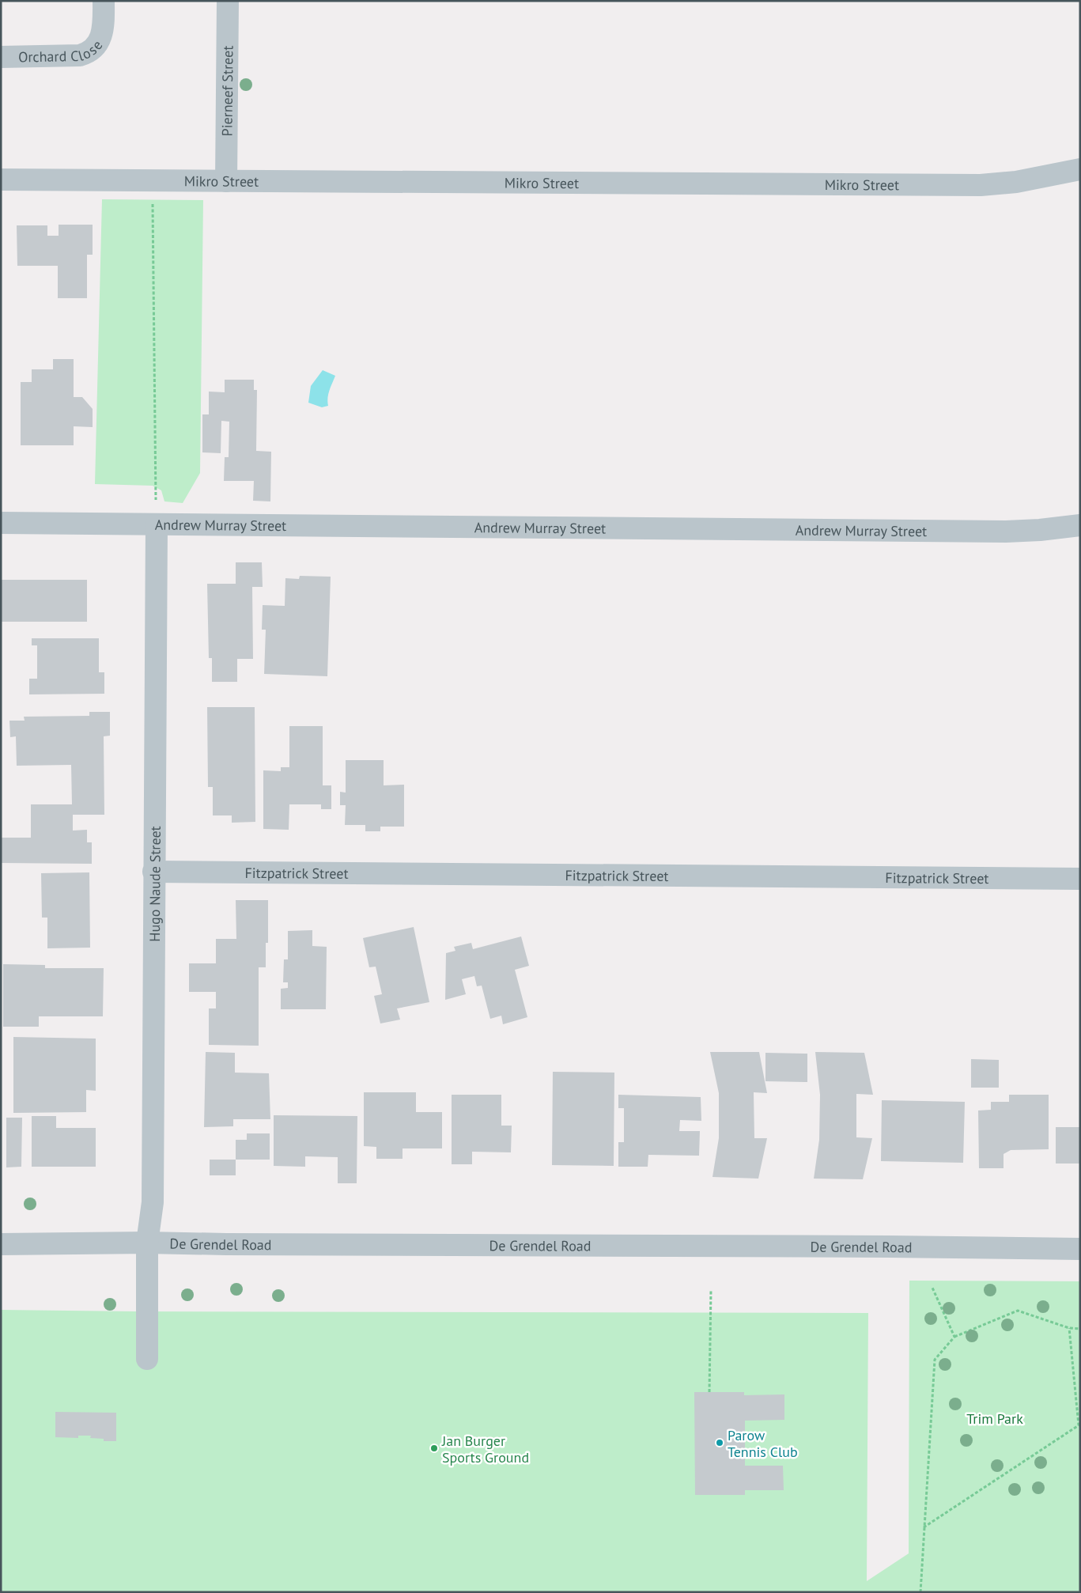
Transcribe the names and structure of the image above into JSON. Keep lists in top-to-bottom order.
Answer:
{
  "streets": {
    "street": [
      "Orchard Close",
      "Pierneef Street",
      "Mikro Street",
      "Andrew Murray Street",
      "Fitzpatrick Street",
      "Hugo Naude Street",
      "De Grendel Road"
    ]
  },
  "crossings": [
    ["Pierneef Street", "Mikro Street"],
    ["Andrew Murray Street", "Hugo Naude Street"],
    ["Fitzpatrick Street", "Hugo Naude Street"],
    ["Hugo Naude Street", "De Grendel Road"]
  ],
  "parks": ["Trim Park"],
  "places": ["Parow Tennis Club", "Jan Burger Sports Ground"]
}
